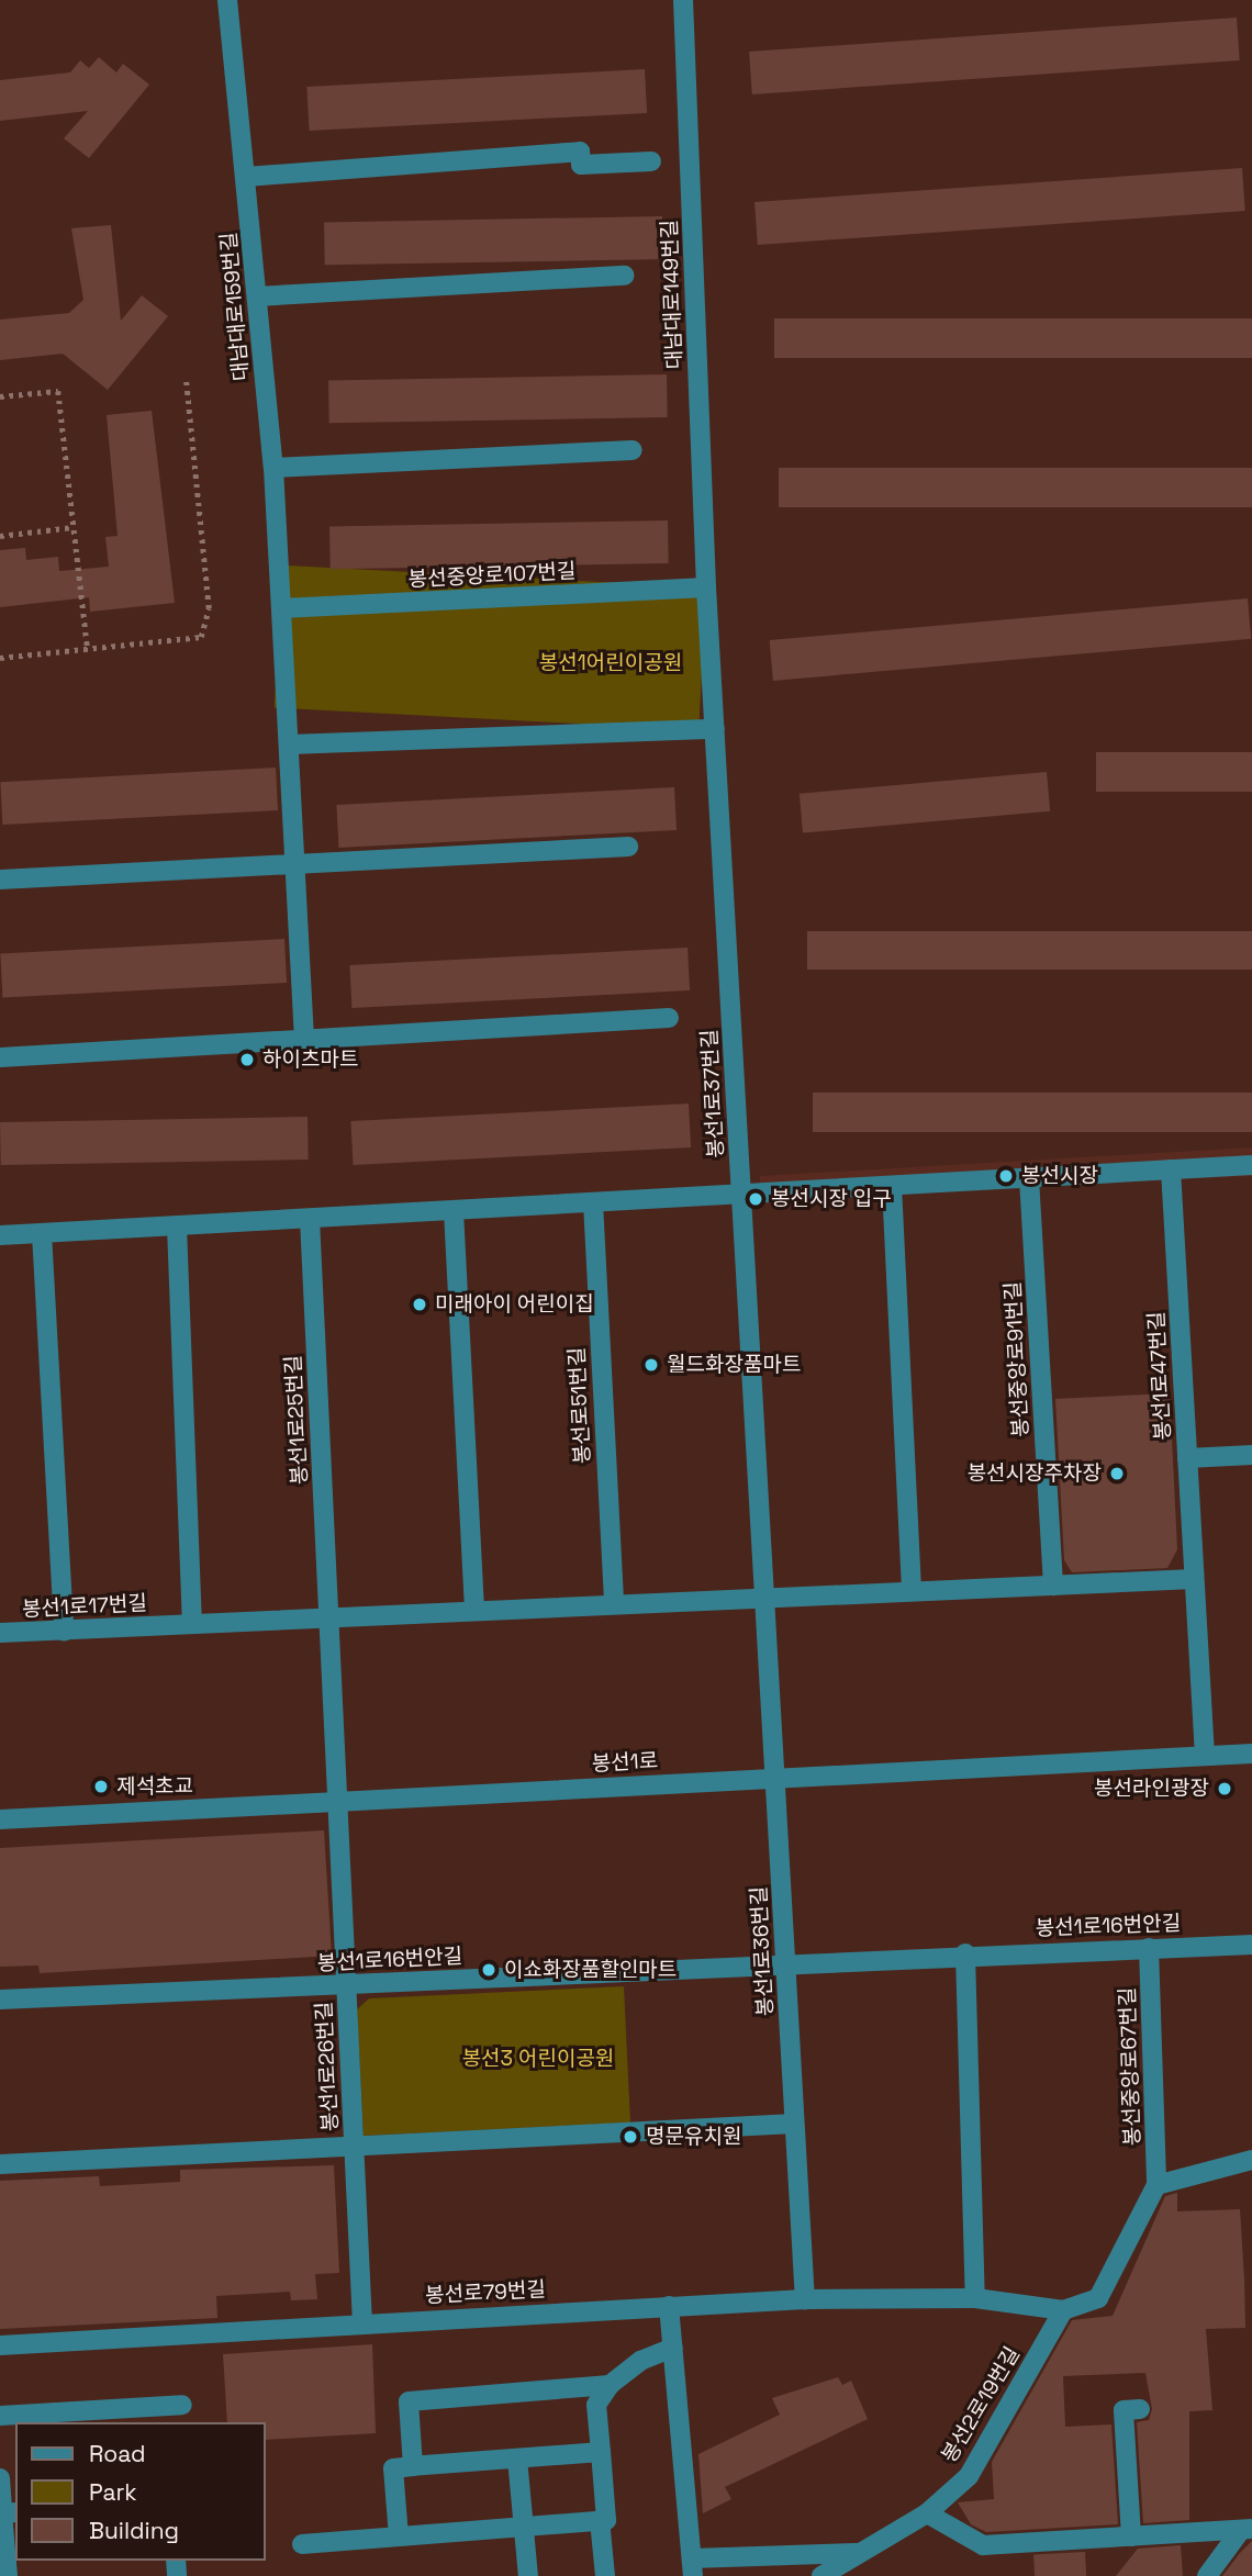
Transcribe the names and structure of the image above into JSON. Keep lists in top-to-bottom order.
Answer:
{
  "streets": {
    "street": [
      "대남대로149번길",
      "대남대로159번길",
      "봉선중앙로107번길",
      "봉선1로37번길",
      "봉선중앙로91번길",
      "봉선1로47번길",
      "봉선로51번길",
      "봉선1로25번길",
      "봉선1로17번길",
      "봉선1로",
      "봉선1로16번안길",
      "봉선1로36번길",
      "봉선1로26번길",
      "봉선중앙로67번길",
      "봉선로79번길",
      "봉선2로19번길"
    ]
  },
  "crossings": [
    ["대남대로149번길", "봉선중앙로107번길"],
    ["대남대로149번길", "봉선1로37번길"],
    ["대남대로159번길", "봉선중앙로107번길"],
    ["봉선중앙로107번길", "봉선1로37번길"],
    ["봉선1로37번길", "봉선1로"],
    ["봉선1로37번길", "봉선1로36번길"],
    ["봉선1로47번길", "봉선1로"],
    ["봉선1로25번길", "봉선1로"],
    ["봉선1로25번길", "봉선1로26번길"],
    ["봉선1로", "봉선1로36번길"],
    ["봉선1로", "봉선1로26번길"],
    ["봉선1로16번안길", "봉선1로36번길"],
    ["봉선1로16번안길", "봉선1로26번길"],
    ["봉선1로16번안길", "봉선중앙로67번길"],
    ["봉선1로36번길", "봉선1로26번길"],
    ["봉선1로36번길", "봉선로79번길"],
    ["봉선1로26번길", "봉선로79번길"],
    ["봉선중앙로67번길", "봉선로79번길"],
    ["봉선중앙로67번길", "봉선2로19번길"],
    ["봉선로79번길", "봉선2로19번길"]
  ],
  "parks": ["봉선1어린이공원", "봉선3 어린이공원"],
  "places": [
    "하이츠마트",
    "봉선시장",
    "봉선시장 입구",
    "미래아이 어린이집",
    "월드화장품마트",
    "봉선시장주차장",
    "제석초교",
    "봉선라인광장",
    "이쇼화장품할인마트",
    "명문유치원"
  ],
  "legend": ["Road", "Park", "Building"]
}
